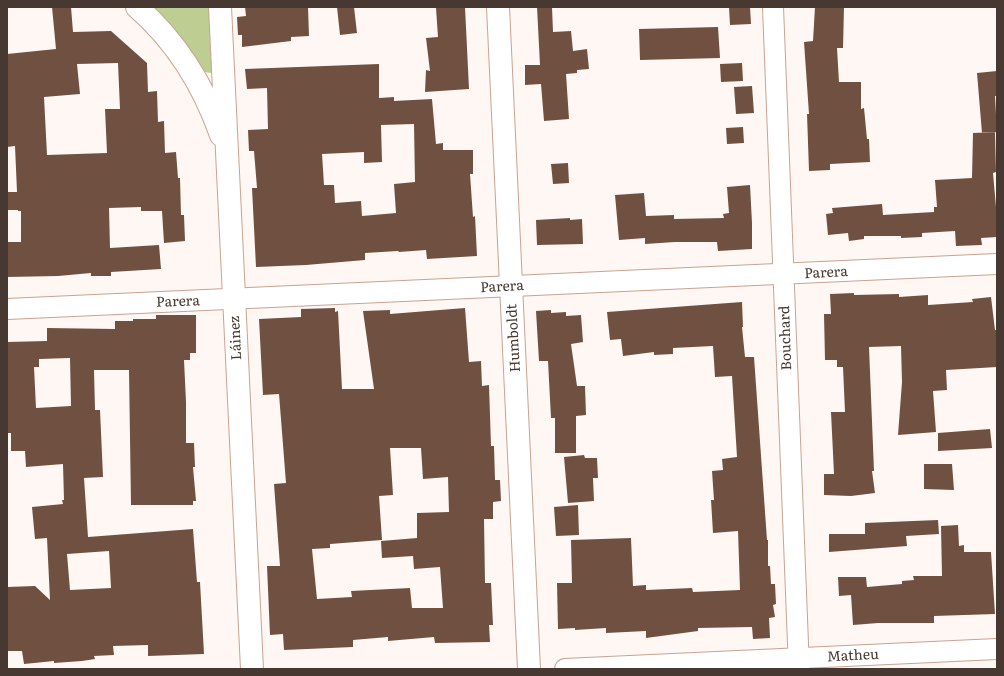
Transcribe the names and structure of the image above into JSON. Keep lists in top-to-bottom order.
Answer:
{
  "streets": {
    "main road": ["Láinez", "Humboldt"],
    "street": ["Parera", "Bouchard", "Matheu"]
  },
  "crossings": [
    ["Parera", "Láinez"],
    ["Parera", "Humboldt"],
    ["Parera", "Bouchard"],
    ["Bouchard", "Matheu"]
  ]
}
